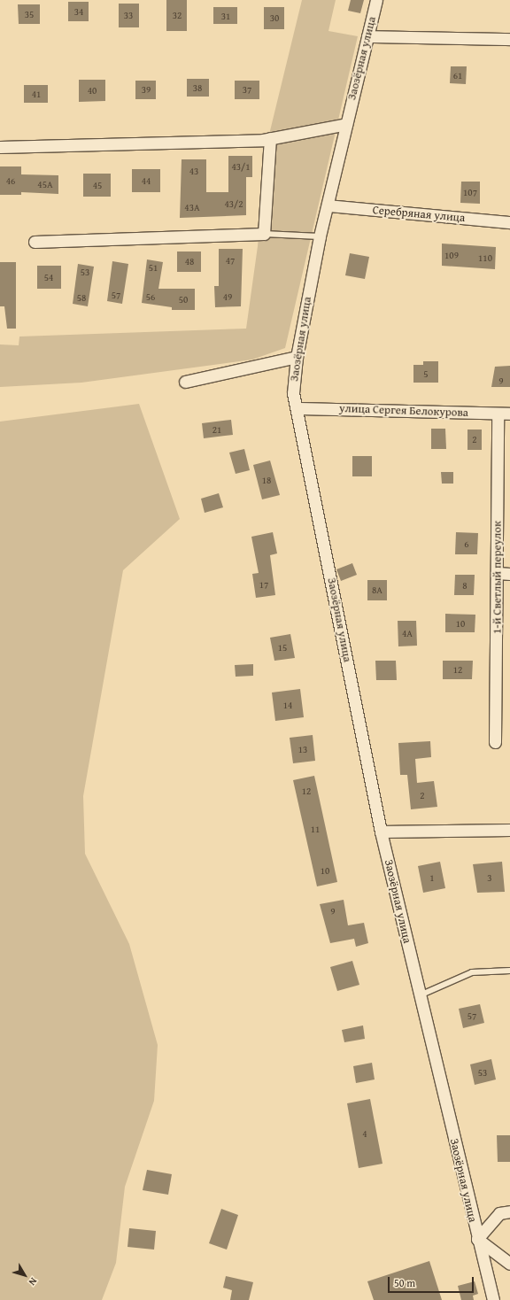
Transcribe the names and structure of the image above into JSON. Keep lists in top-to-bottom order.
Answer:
{
  "streets": {
    "street": [
      "Заозёрная улица",
      "Серебряная улица",
      "улица Сергея Белокурова",
      "1-й Светлый переулок"
    ]
  },
  "crossings": [
    ["Заозёрная улица", "Серебряная улица"],
    ["Заозёрная улица", "улица Сергея Белокурова"],
    ["улица Сергея Белокурова", "1-й Светлый переулок"]
  ],
  "house_numbers": [
    "34",
    "35",
    "33",
    "32",
    "31",
    "30",
    "61",
    "38",
    "39",
    "37",
    "40",
    "41",
    "43/1",
    "43",
    "46",
    "44",
    "45А",
    "45",
    "107",
    "43/2",
    "43А",
    "109",
    "110",
    "47",
    "48",
    "51",
    "53",
    "54",
    "57",
    "56",
    "49",
    "58",
    "50",
    "5",
    "9",
    "21",
    "2",
    "18",
    "6",
    "17",
    "8",
    "8А",
    "10",
    "4А",
    "15",
    "12",
    "14",
    "13",
    "12",
    "2",
    "11",
    "10",
    "1",
    "3",
    "9",
    "57",
    "53",
    "4"
  ],
  "scale_bar": "50 m",
  "north": "bottom right"
}
